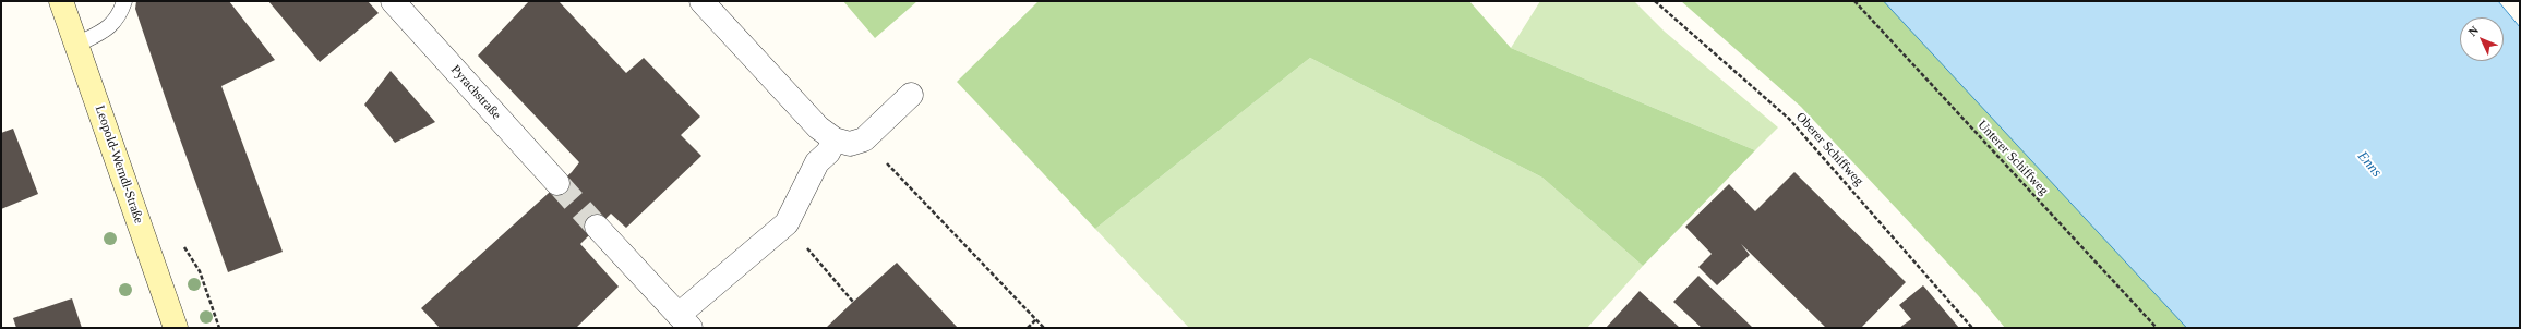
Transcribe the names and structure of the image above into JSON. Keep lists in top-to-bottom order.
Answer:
{
  "streets": {
    "street": ["Pyrachstraße", "Leopold-Werndl-Straße"],
    "path": ["Oberer Schiffweg", "Unterer Schiffweg"]
  },
  "water": ["Enns"],
  "north": "top left"
}
